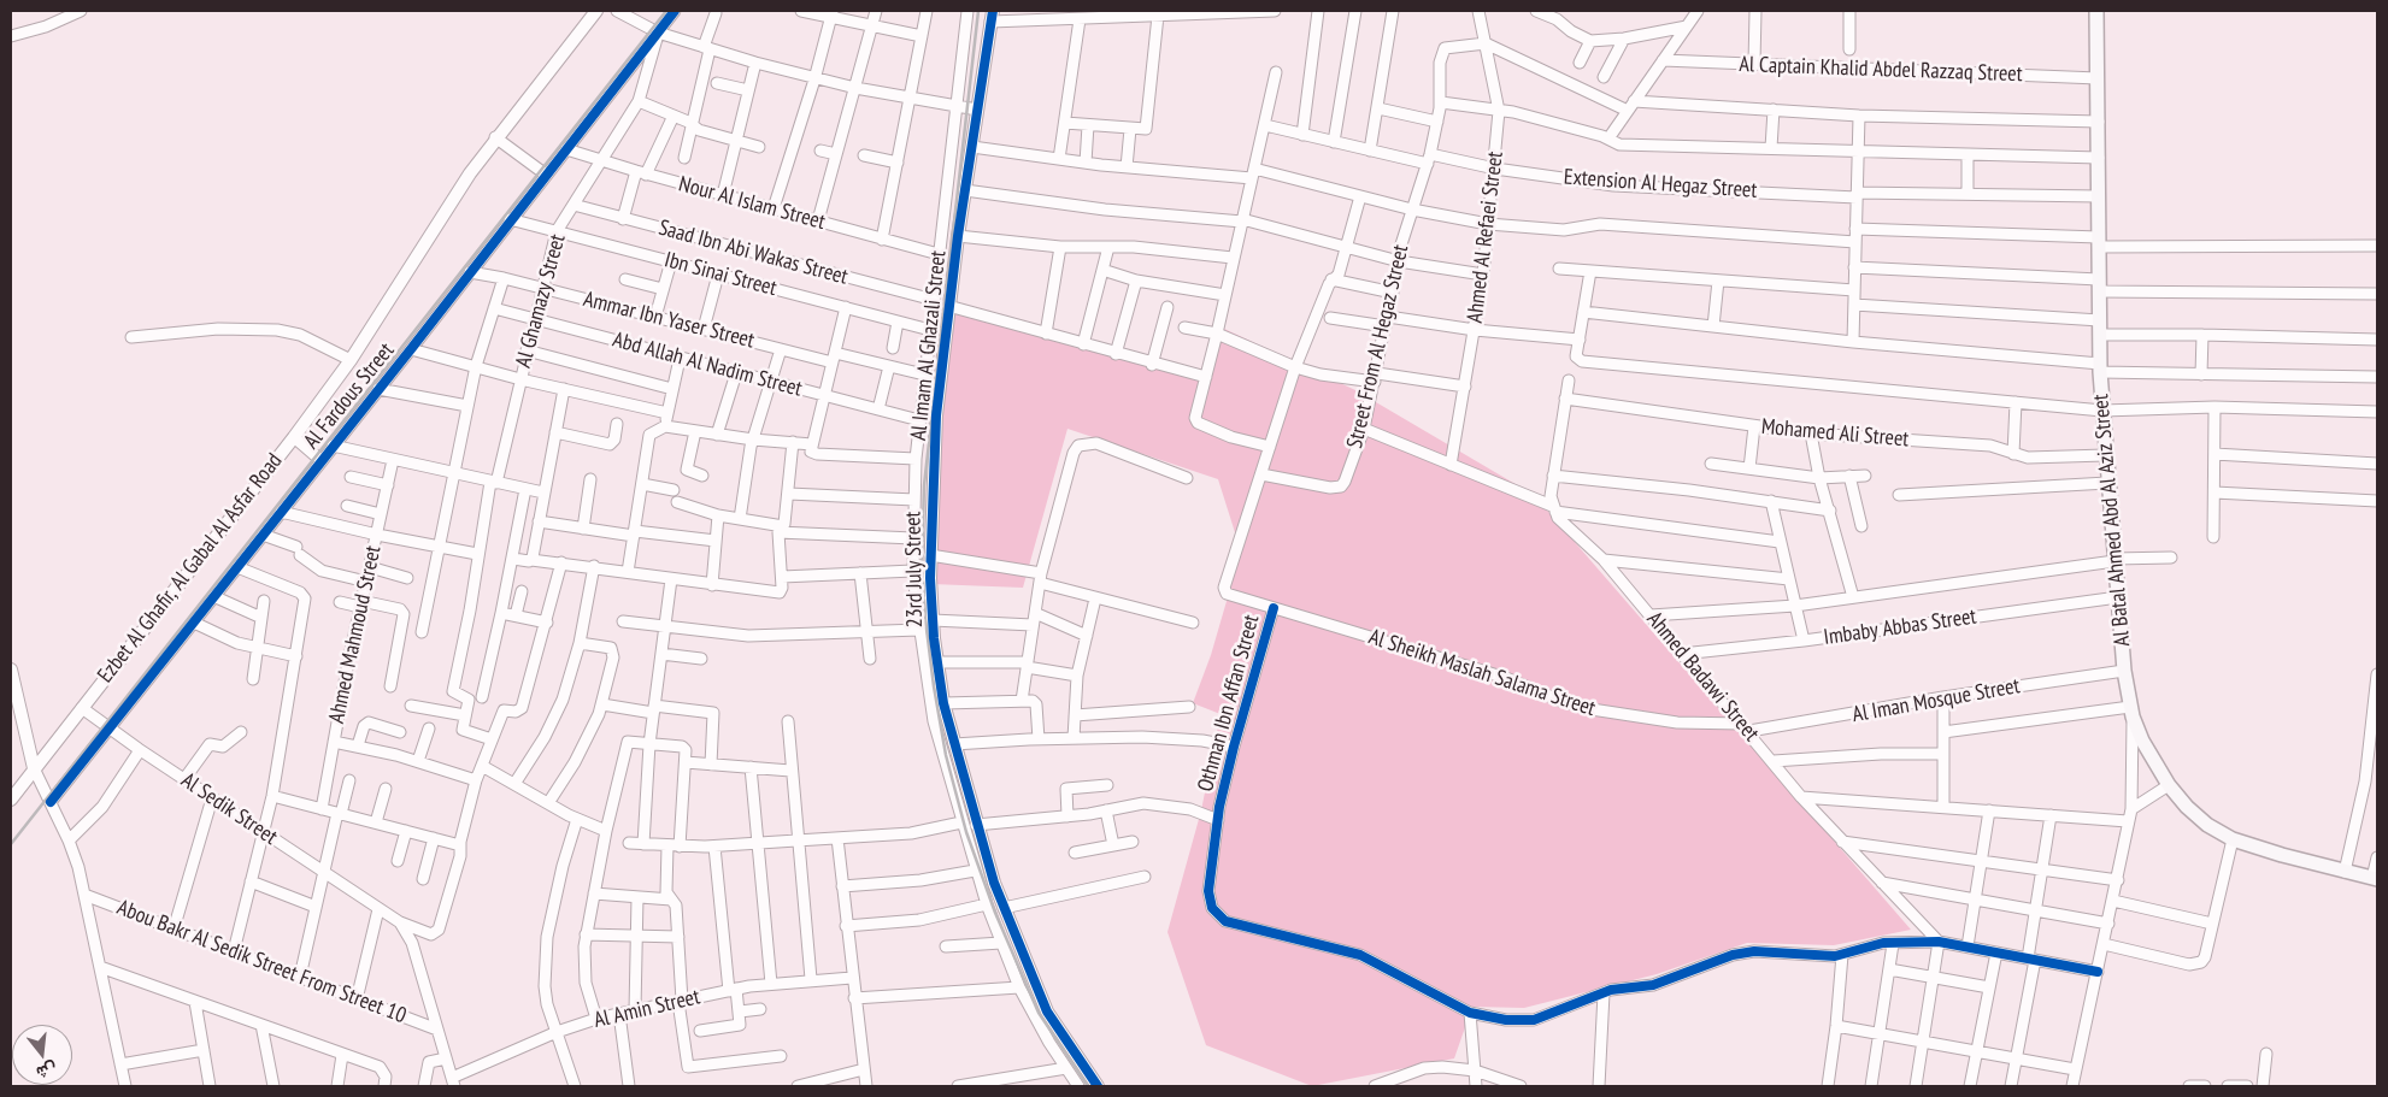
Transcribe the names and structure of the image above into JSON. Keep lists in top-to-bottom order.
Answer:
{
  "streets": {
    "main road": ["Al Batal Ahmed Abd Al Aziz Street"],
    "street": [
      "Al Captain Khalid Abdel Razzaq Street",
      "Extension Al Hegaz Street",
      "Nour Al Islam Street",
      "Ahmed Al Refaei Street",
      "Saad Ibn Abi Wakas Street",
      "Ibn Sinai Street",
      "Al Ghamazy Street",
      "Ammar Ibn Yaser Street",
      "Al Imam Al Ghazali Street",
      "Street From Al Hegaz Street",
      "Abd Allah Al Nadim Street",
      "Al Fardous Street",
      "Mohamed Ali Street",
      "Ezbet Al Ghafir, Al Gabal Al Asfar Road",
      "23rd July Street",
      "Imbaby Abbas Street",
      "Ahmed Mahmoud Street",
      "Al Sheikh Maslah Salama Street",
      "Ahmed Badawi Street",
      "Al Iman Mosque Street",
      "Othman Ibn Affan Street",
      "Al Sedik Street",
      "Abou Bakr Al Sedik Street From Street 10",
      "Al Amin Street"
    ]
  },
  "crossings": [
    ["Al Captain Khalid Abdel Razzaq Street", "Al Batal Ahmed Abd Al Aziz Street"],
    ["Extension Al Hegaz Street", "Ahmed Al Refaei Street"],
    ["Extension Al Hegaz Street", "Street From Al Hegaz Street"],
    ["Extension Al Hegaz Street", "Al Batal Ahmed Abd Al Aziz Street"],
    ["Nour Al Islam Street", "Al Ghamazy Street"],
    ["Nour Al Islam Street", "Al Imam Al Ghazali Street"],
    ["Nour Al Islam Street", "Al Fardous Street"],
    ["Ahmed Al Refaei Street", "Street From Al Hegaz Street"],
    ["Saad Ibn Abi Wakas Street", "Al Ghamazy Street"],
    ["Saad Ibn Abi Wakas Street", "Al Imam Al Ghazali Street"],
    ["Ibn Sinai Street", "Al Ghamazy Street"],
    ["Ibn Sinai Street", "Al Imam Al Ghazali Street"],
    ["Ibn Sinai Street", "Al Fardous Street"],
    ["Al Ghamazy Street", "Ammar Ibn Yaser Street"],
    ["Al Ghamazy Street", "Abd Allah Al Nadim Street"],
    ["Al Ghamazy Street", "Al Fardous Street"],
    ["Ammar Ibn Yaser Street", "Al Imam Al Ghazali Street"],
    ["Ammar Ibn Yaser Street", "Al Fardous Street"],
    ["Al Imam Al Ghazali Street", "Abd Allah Al Nadim Street"],
    ["Street From Al Hegaz Street", "Al Sheikh Maslah Salama Street"],
    ["Al Fardous Street", "Al Sedik Street"],
    ["Mohamed Ali Street", "Al Batal Ahmed Abd Al Aziz Street"],
    ["Al Batal Ahmed Abd Al Aziz Street", "Imbaby Abbas Street"],
    ["Al Batal Ahmed Abd Al Aziz Street", "Al Iman Mosque Street"],
    ["Ezbet Al Ghafir, Al Gabal Al Asfar Road", "Al Sedik Street"],
    ["Imbaby Abbas Street", "Ahmed Badawi Street"],
    ["Al Sheikh Maslah Salama Street", "Ahmed Badawi Street"],
    ["Al Sheikh Maslah Salama Street", "Al Iman Mosque Street"],
    ["Al Sheikh Maslah Salama Street", "Othman Ibn Affan Street"],
    ["Ahmed Badawi Street", "Al Iman Mosque Street"],
    ["Ahmed Badawi Street", "Othman Ibn Affan Street"]
  ],
  "north": "bottom"
}
